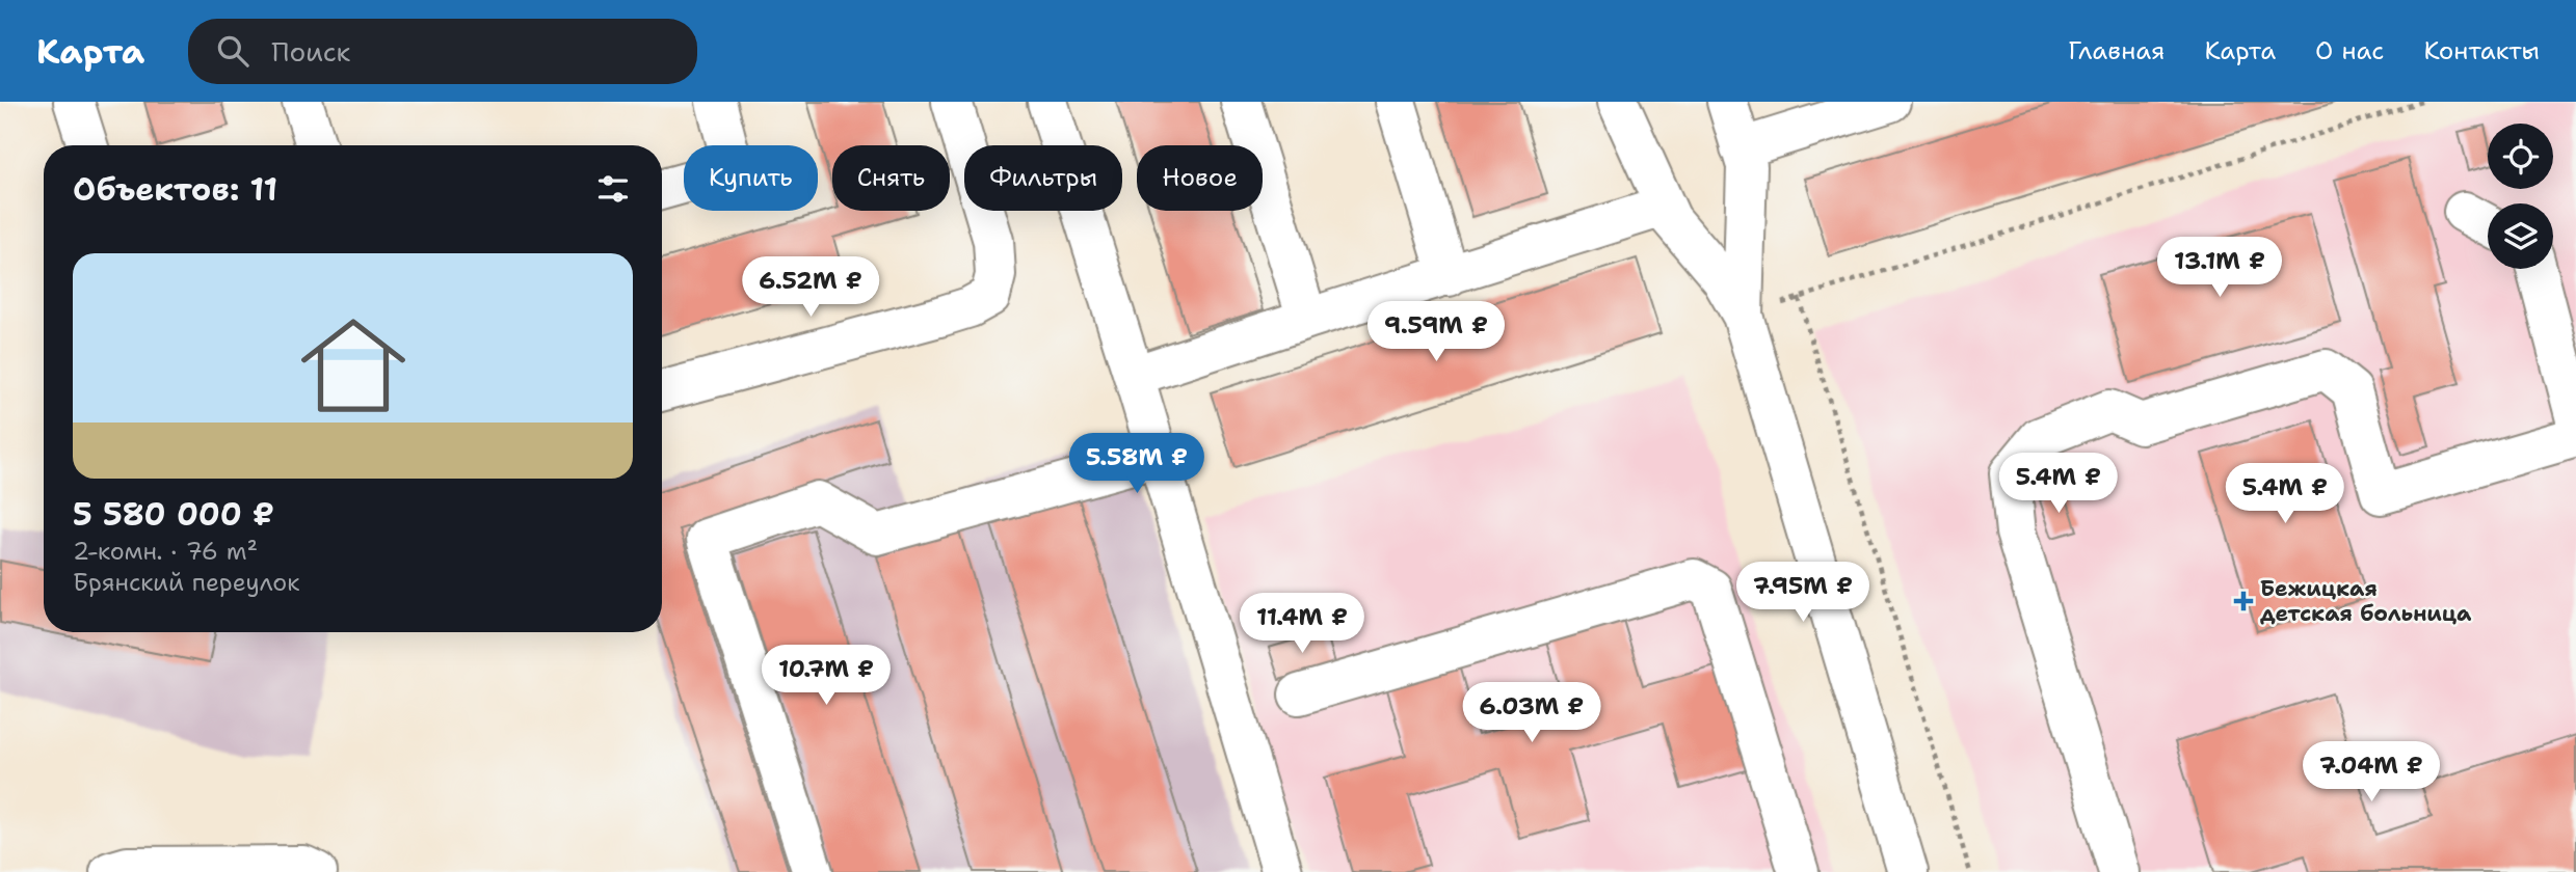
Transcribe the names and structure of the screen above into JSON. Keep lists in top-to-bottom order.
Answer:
{
  "places": {
    "health": ["Бежицкая детская больница"]
  },
  "page": {
    "header": "Карта",
    "search": "Поиск",
    "nav": [
      "Главная",
      "Карта",
      "О нас",
      "Контакты"
    ],
    "chip": [
      "Купить",
      "Снять",
      "Фильтры",
      "Новое"
    ],
    "heading": "Объектов: 11",
    "list": [
      {
        "name": "5 580 000 ₽",
        "note": "2-комн. · 76 m² · Брянский переулок"
      }
    ],
    "price": [
      "13.1M ₽",
      "6.52M ₽",
      "9.59M ₽",
      "5.58M ₽",
      "5.4M ₽",
      "5.4M ₽",
      "7.95M ₽",
      "11.4M ₽",
      "10.7M ₽",
      "6.03M ₽",
      "7.04M ₽"
    ]
  }
}
